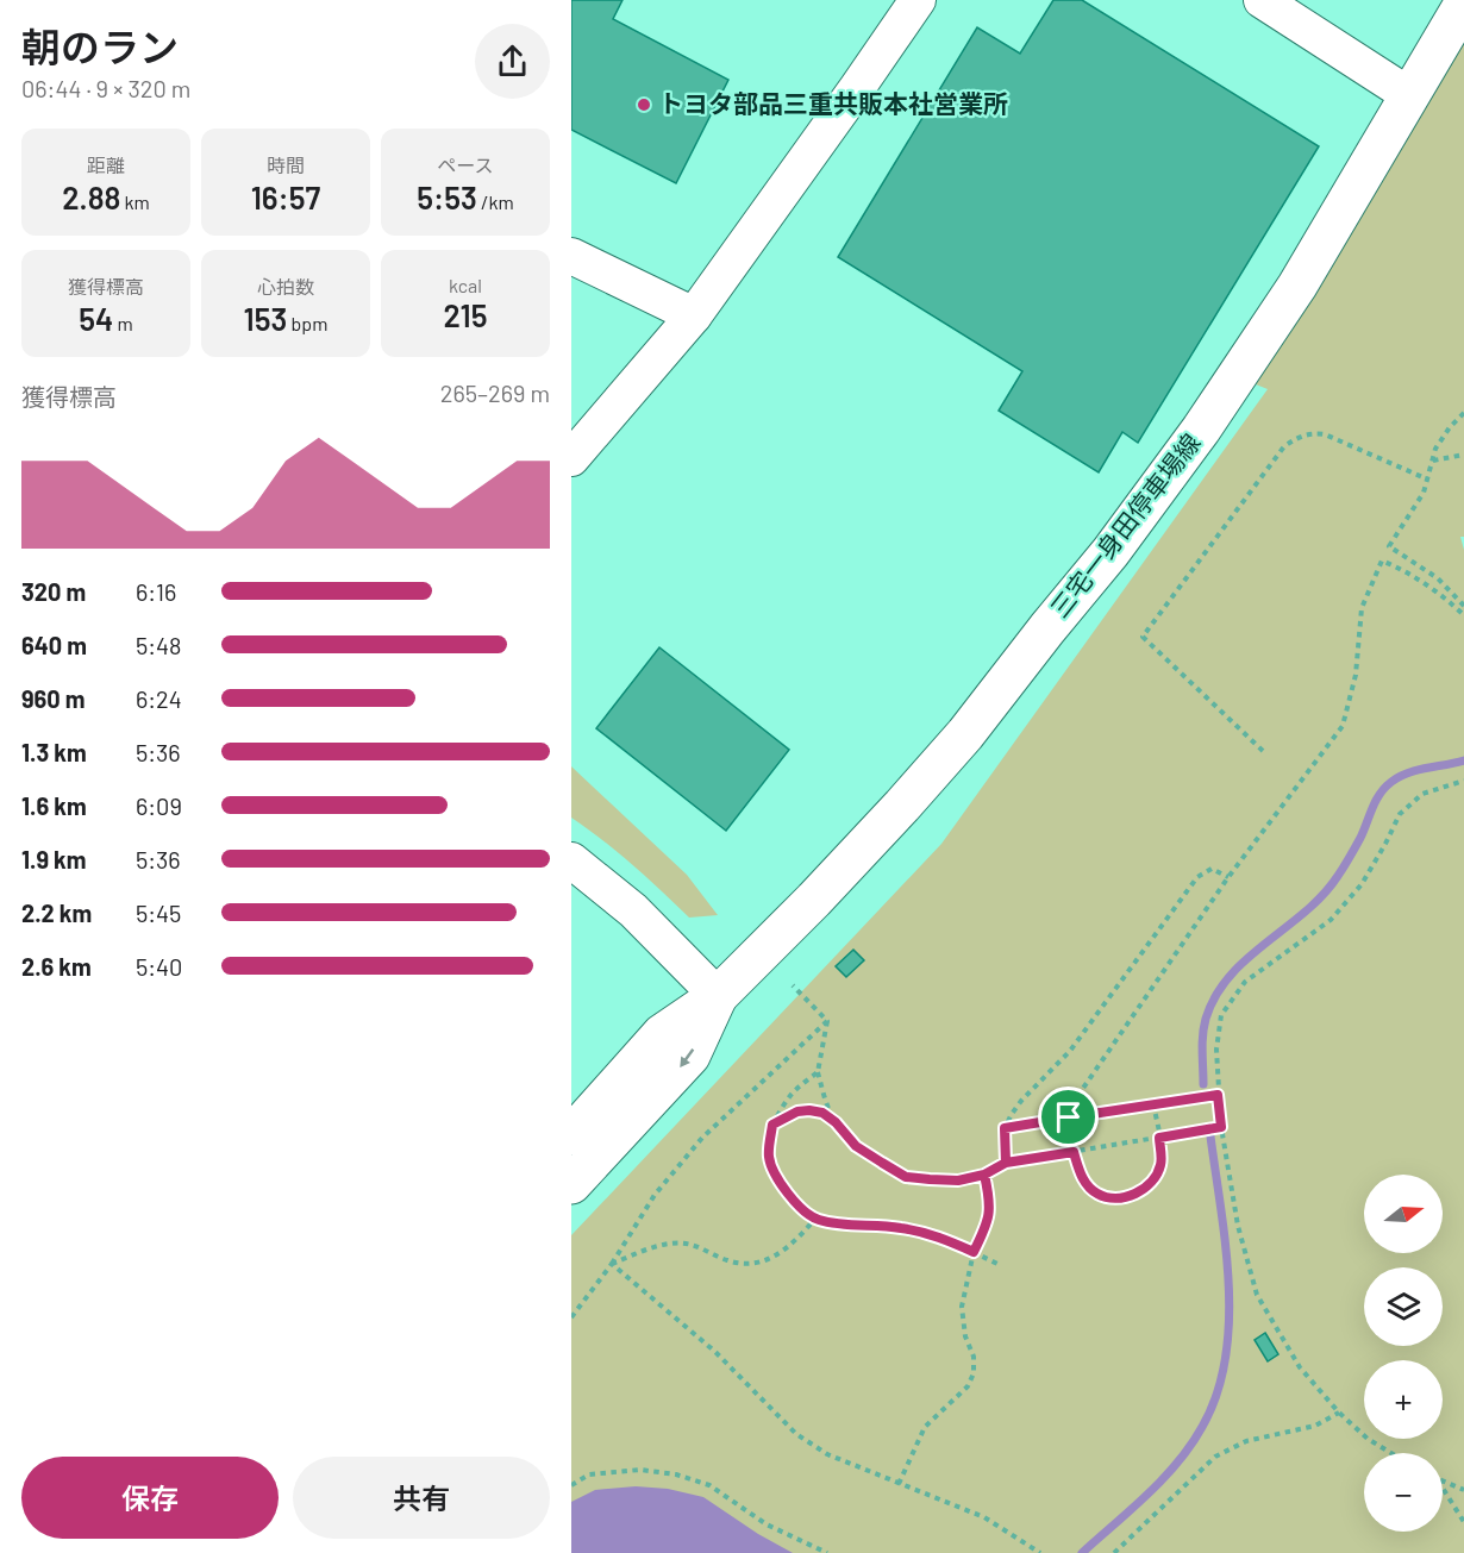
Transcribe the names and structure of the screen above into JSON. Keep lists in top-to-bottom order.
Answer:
{
  "streets": {
    "main road": ["三宅一身田停車場線"]
  },
  "places": ["トヨタ部品三重共販本社営業所"],
  "north": "right",
  "page": {
    "heading": ["朝のラン", "06:44 · 9 × 320 m"],
    "stats": [
      ["距離", "2.88 km"],
      ["時間", "16:57"],
      ["ペース", "5:53 /km"],
      ["獲得標高", "54 m"],
      ["心拍数", "153 bpm"],
      ["kcal", "215"]
    ],
    "chart": ["獲得標高", "265–269 m"],
    "list": [
      {
        "name": "320 m",
        "note": "6:16"
      },
      {
        "name": "640 m",
        "note": "5:48"
      },
      {
        "name": "960 m",
        "note": "6:24"
      },
      {
        "name": "1.3 km",
        "note": "5:36"
      },
      {
        "name": "1.6 km",
        "note": "6:09"
      },
      {
        "name": "1.9 km",
        "note": "5:36"
      },
      {
        "name": "2.2 km",
        "note": "5:45"
      },
      {
        "name": "2.6 km",
        "note": "5:40"
      }
    ],
    "map_buttons": ["+", "−"],
    "buttons": ["保存", "共有"]
  }
}
